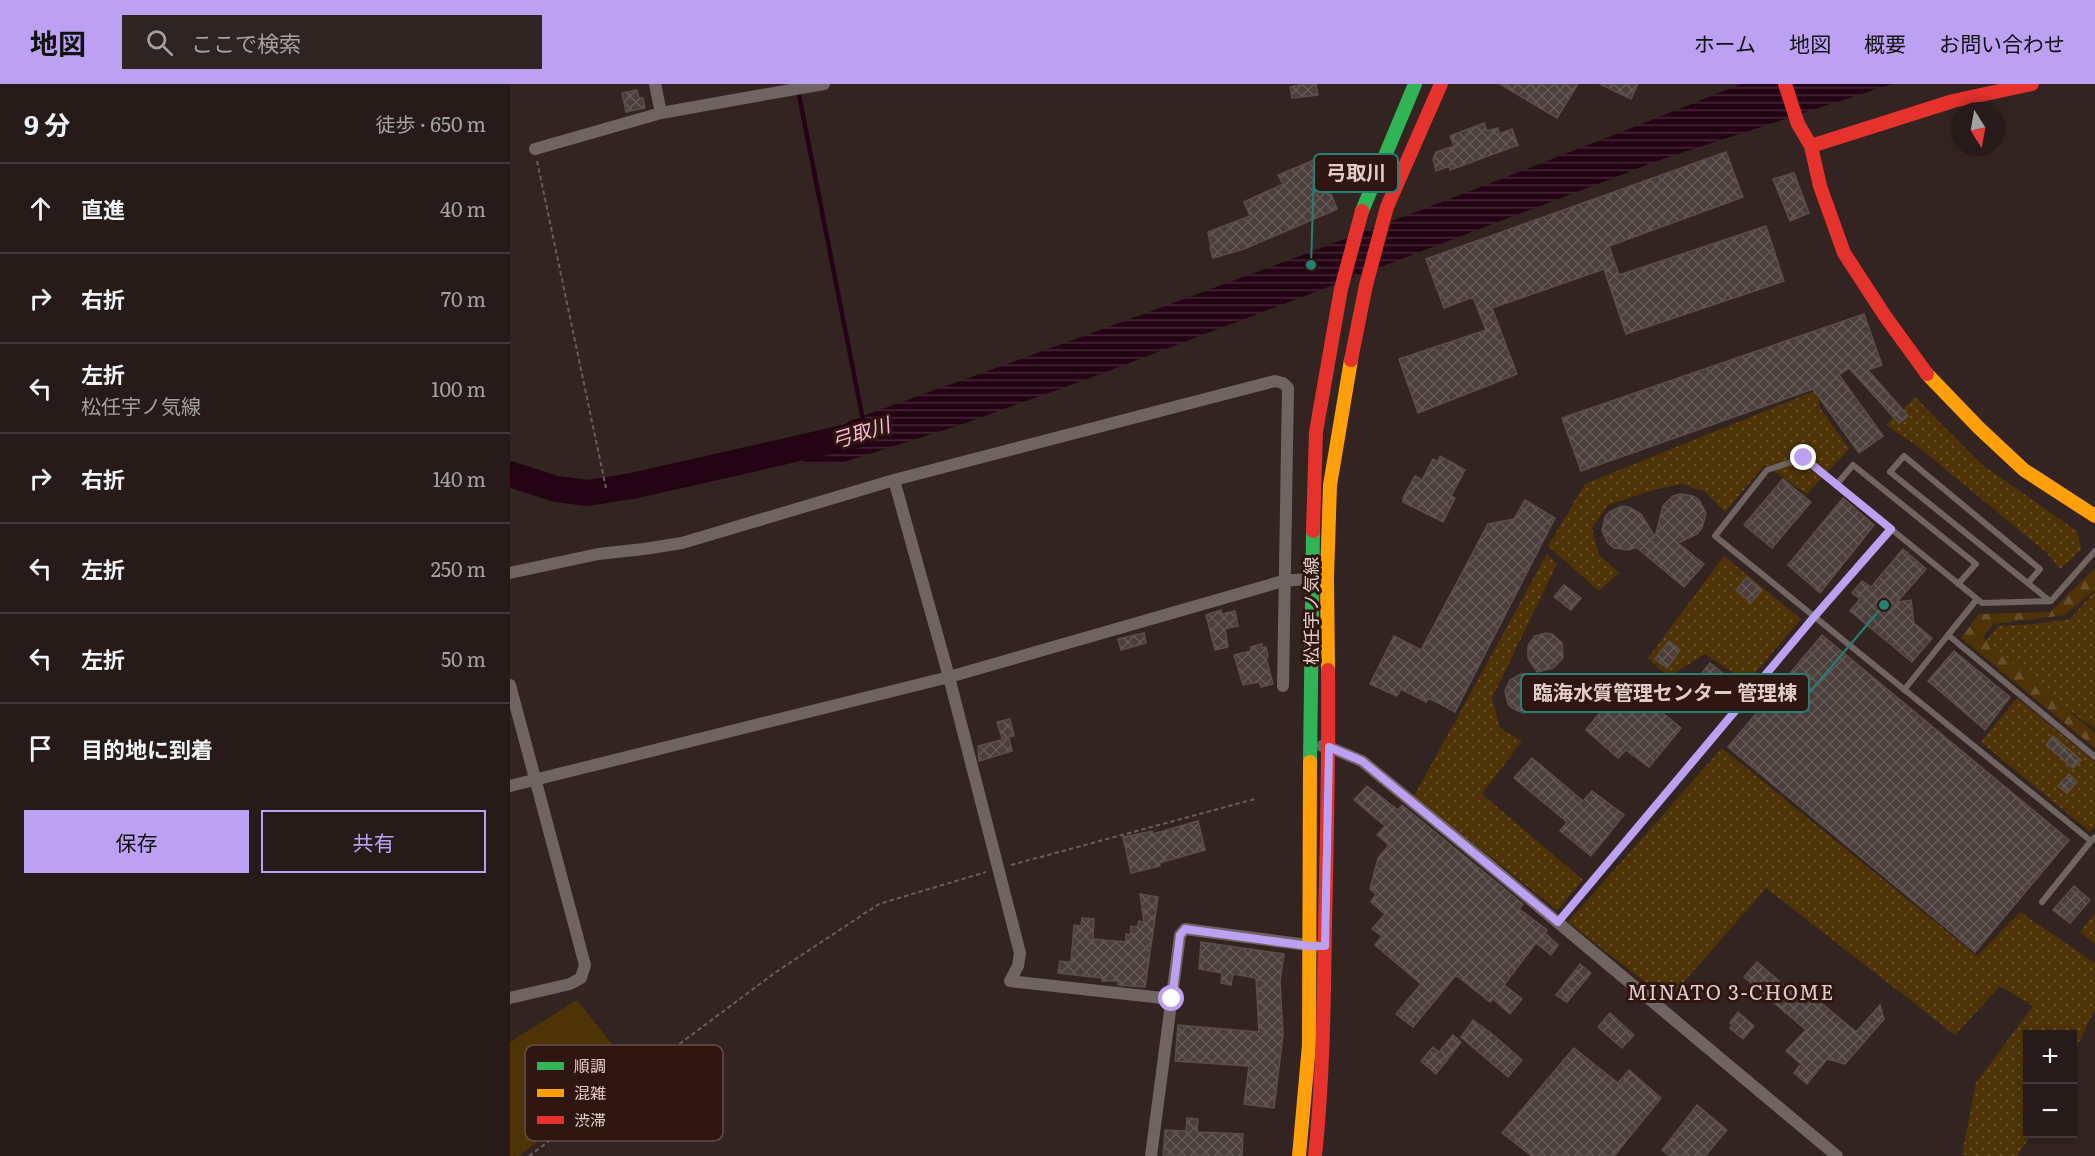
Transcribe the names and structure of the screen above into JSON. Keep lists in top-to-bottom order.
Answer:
{
  "streets": {
    "main road": ["松任宇ノ気線"]
  },
  "districts": ["MINATO 3-CHOME"],
  "water": ["弓取川"],
  "places": ["弓取川", "臨海水質管理センター 管理棟"],
  "legend": ["順調", "混雑", "渋滞"],
  "north": "bottom",
  "page": {
    "header": "地図",
    "search": "ここで検索",
    "nav": [
      "ホーム",
      "地図",
      "概要",
      "お問い合わせ"
    ],
    "heading": ["9 分", "徒歩 · 650 m"],
    "list": [
      ["直進", "40 m"],
      ["右折", "70 m"],
      ["左折", "松任宇ノ気線", "100 m"],
      ["右折", "140 m"],
      ["左折", "250 m"],
      ["左折", "50 m"],
      "目的地に到着"
    ],
    "buttons": ["保存", "共有"],
    "map_buttons": ["+", "−"]
  }
}
